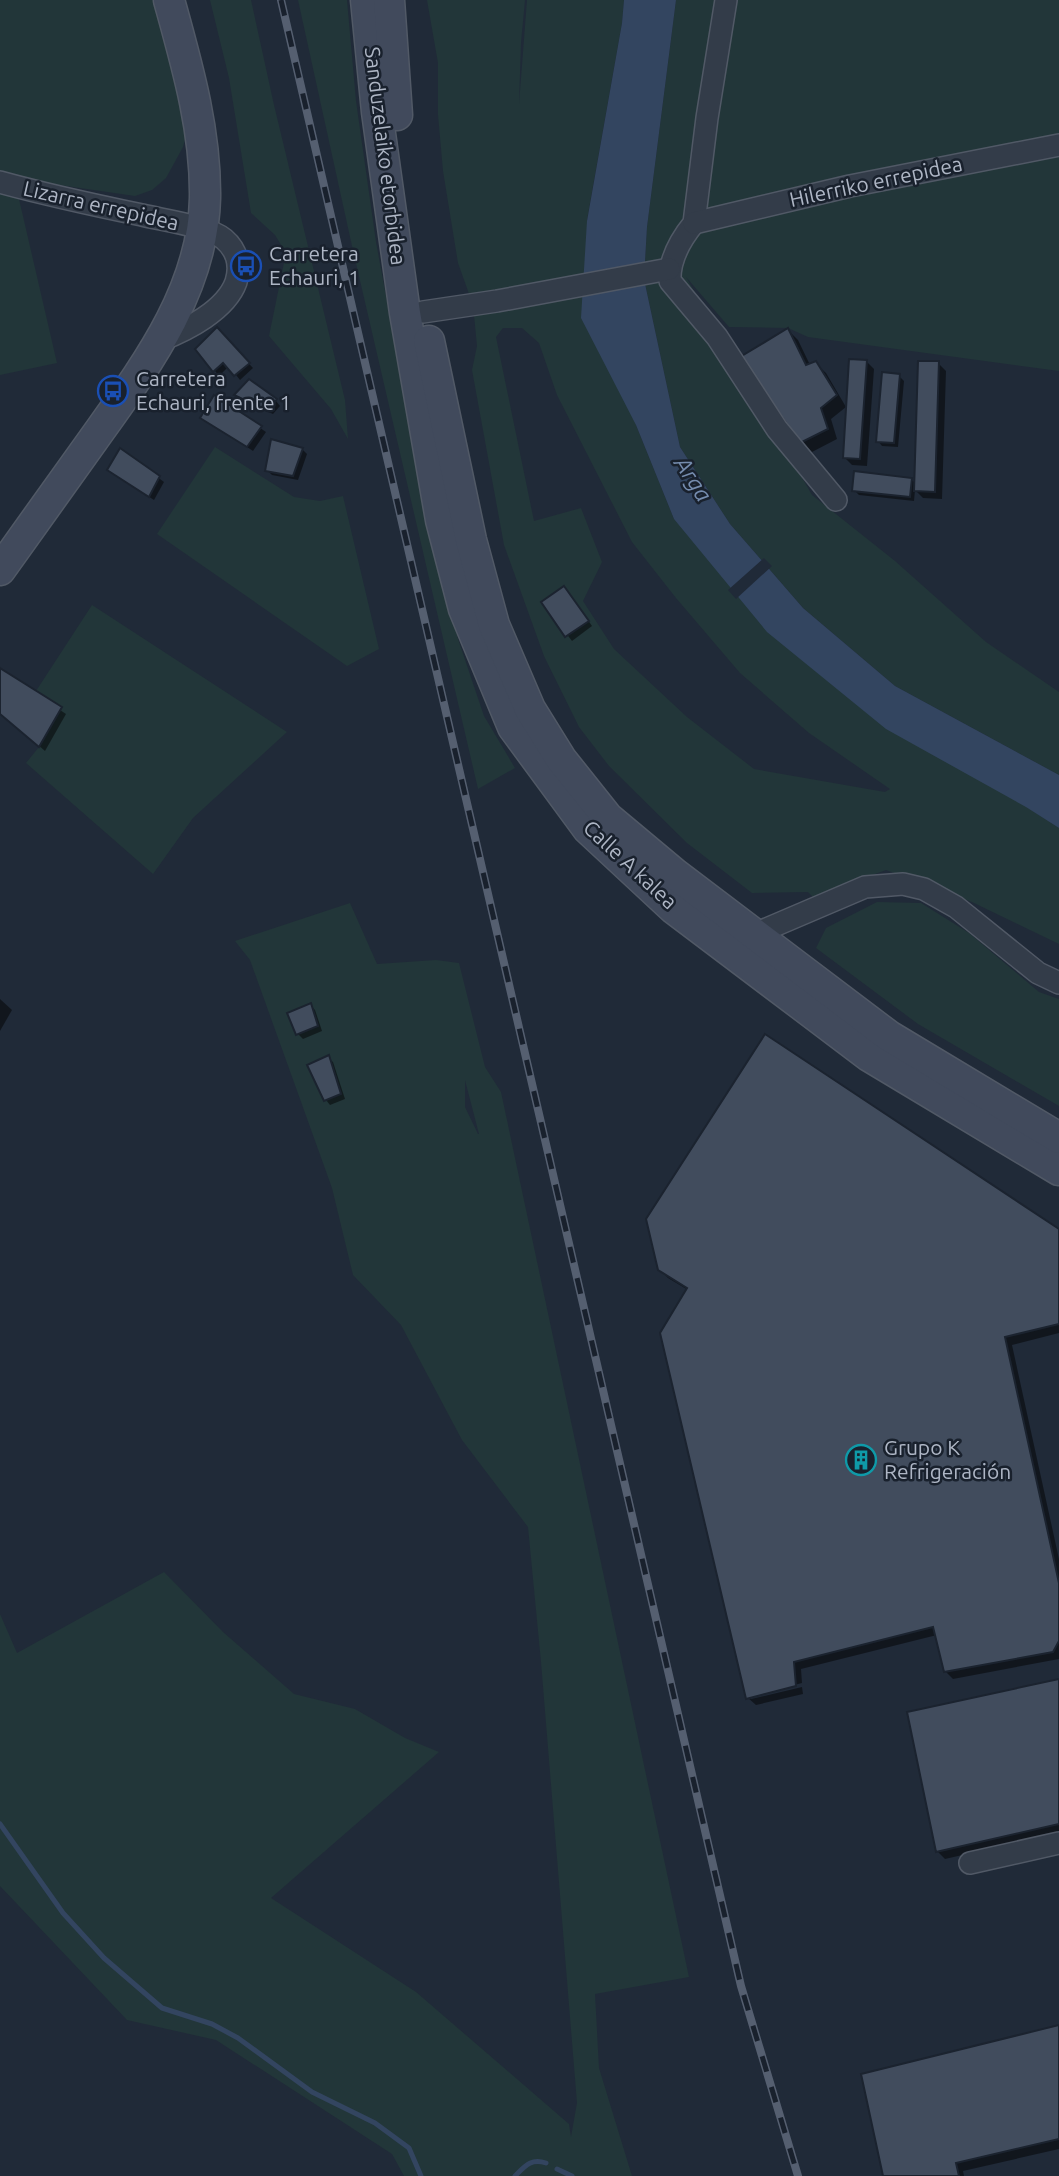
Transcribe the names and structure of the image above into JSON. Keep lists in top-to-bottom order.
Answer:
{
  "streets": {
    "main road": ["Sanduzelaiko etorbidea", "Lizarra errepidea", "Calle A kalea"],
    "street": ["Hilerriko errepidea"]
  },
  "crossings": [
    ["Sanduzelaiko etorbidea", "Calle A kalea"]
  ],
  "water": ["Arga"],
  "places": {
    "bus stop": ["Carretera Echauri, 1", "Carretera Echauri, frente 1"],
    "building": ["Grupo K Refrigeración"]
  }
}
